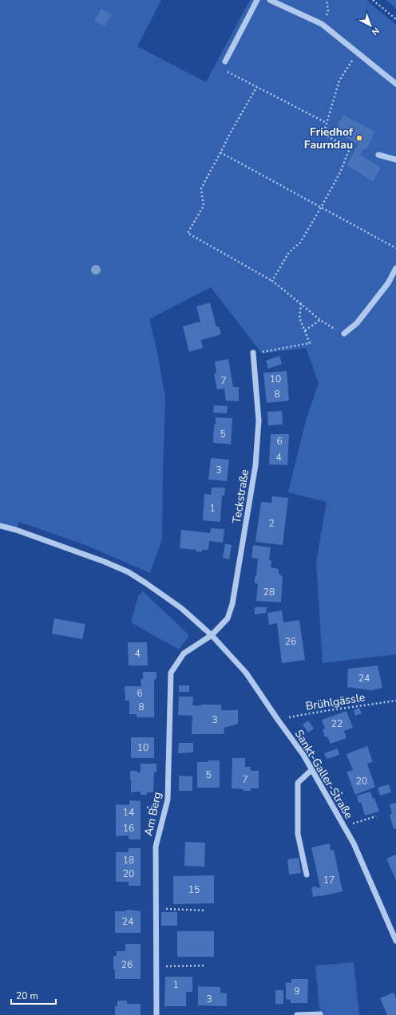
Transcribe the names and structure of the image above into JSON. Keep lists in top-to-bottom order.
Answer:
{
  "streets": {
    "street": ["Teckstraße", "Sankt-Galler-Straße", "Am Berg"],
    "path": ["Brühlgässle"]
  },
  "crossings": [
    ["Teckstraße", "Sankt-Galler-Straße"],
    ["Teckstraße", "Am Berg"],
    ["Brühlgässle", "Sankt-Galler-Straße"],
    ["Sankt-Galler-Straße", "Am Berg"]
  ],
  "places": ["Friedhof Faurndau"],
  "house_numbers": [
    "10",
    "7",
    "8",
    "5",
    "6",
    "4",
    "3",
    "1",
    "2",
    "28",
    "26",
    "4",
    "24",
    "6",
    "8",
    "3",
    "22",
    "10",
    "5",
    "7",
    "20",
    "14",
    "16",
    "18",
    "20",
    "17",
    "15",
    "24",
    "26",
    "1",
    "9",
    "3"
  ],
  "scale_bar": "20 m",
  "north": "bottom right"
}
